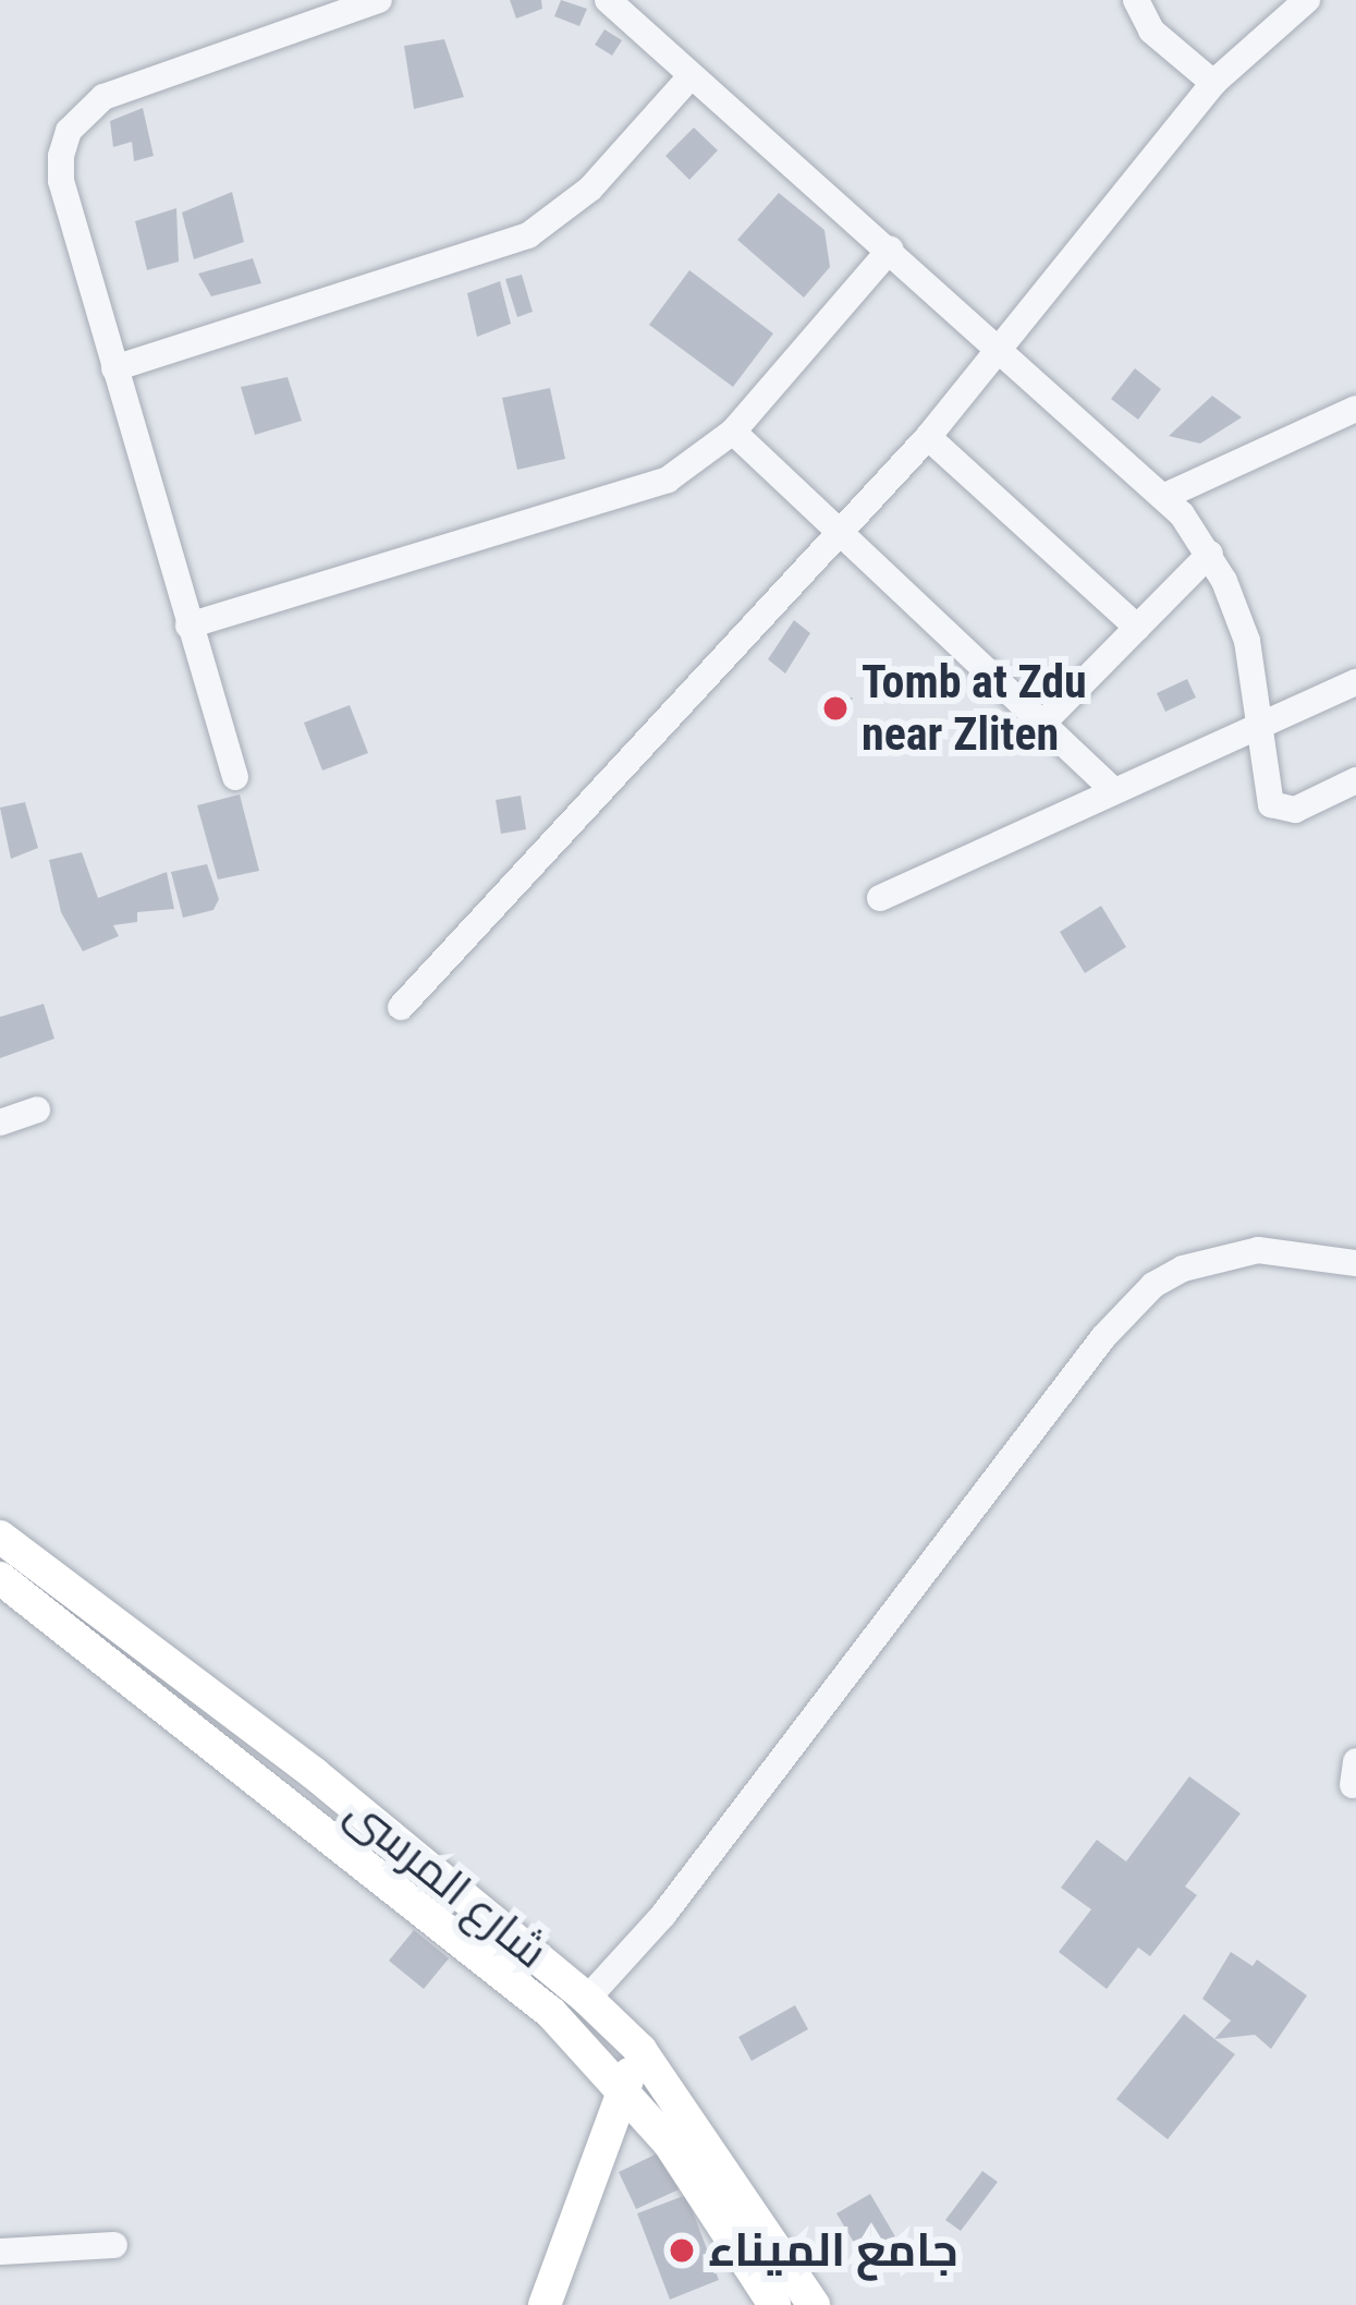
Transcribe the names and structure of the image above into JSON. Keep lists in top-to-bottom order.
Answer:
{
  "streets": {
    "main road": ["شارع المرسى"]
  },
  "places": ["Tomb at Zdu near Zliten", "جامع الميناء"]
}
